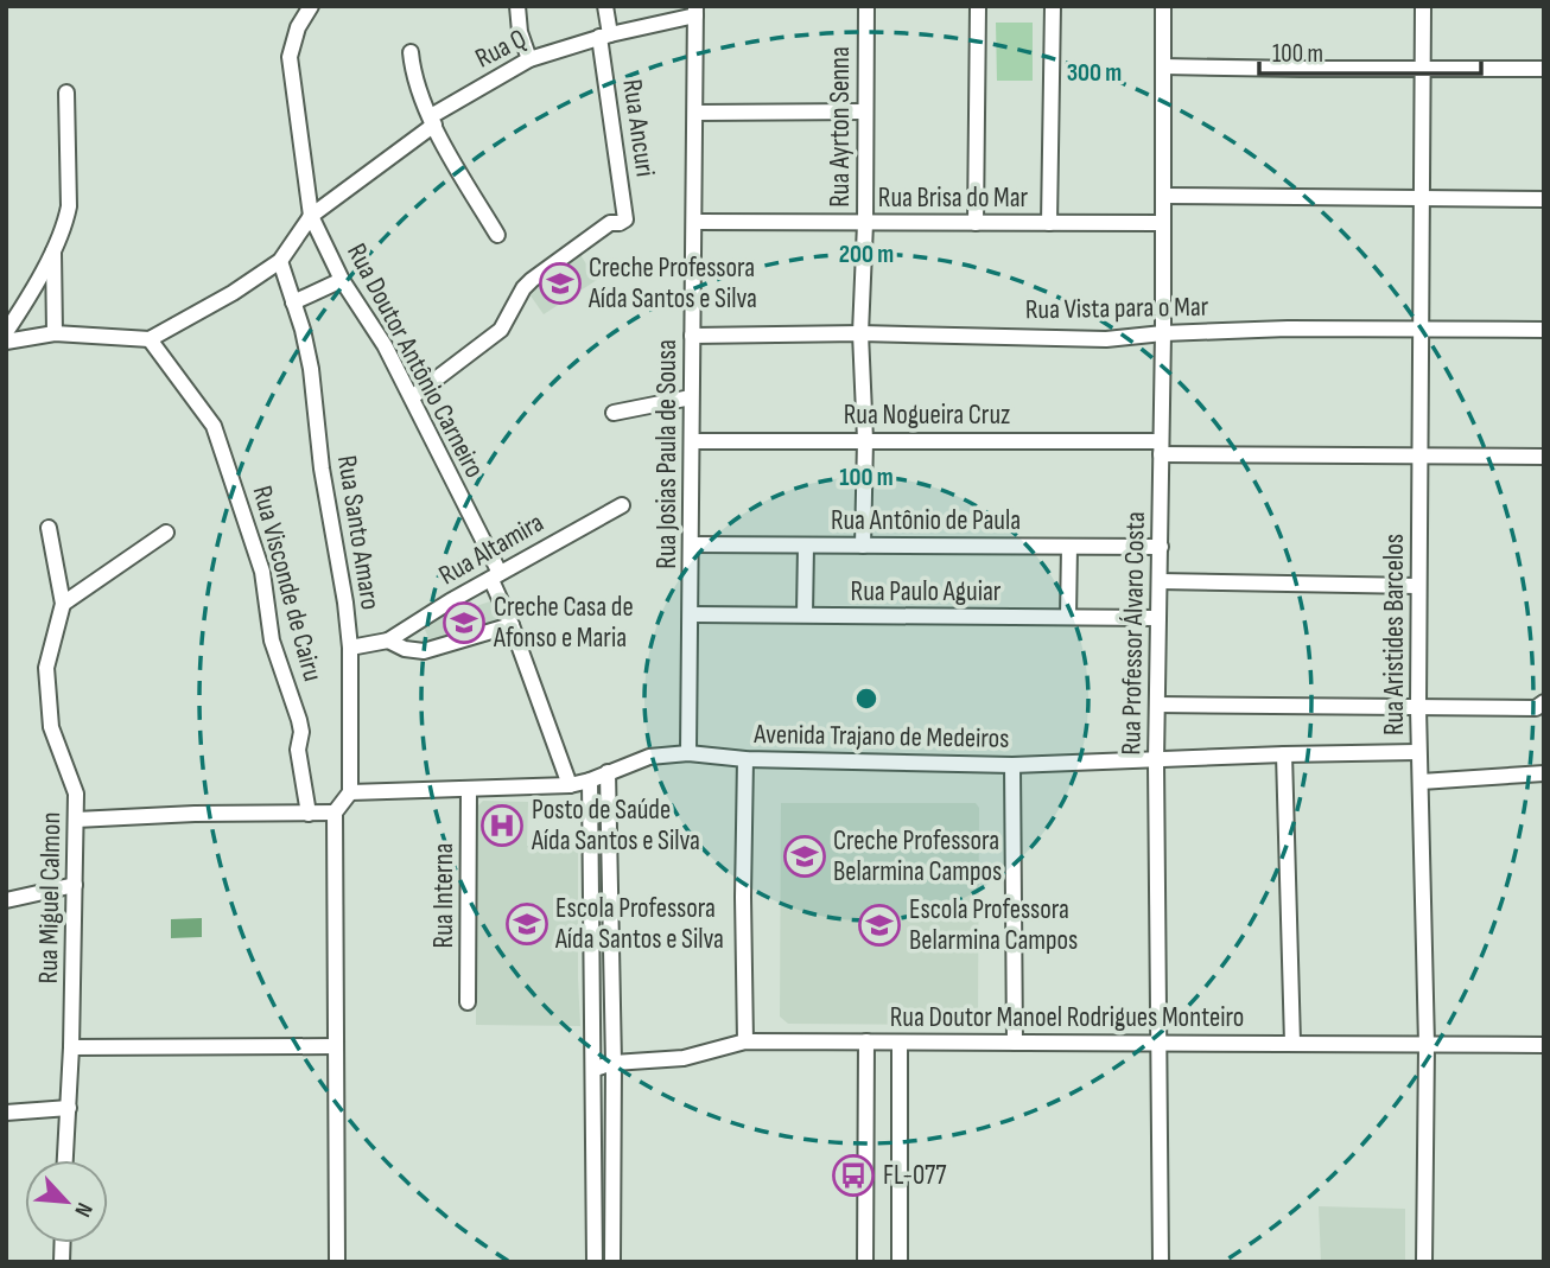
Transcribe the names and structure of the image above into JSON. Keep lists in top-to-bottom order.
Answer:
{
  "streets": {
    "street": [
      "Rua Q",
      "Rua Ayrton Senna",
      "Rua Ancuri",
      "Rua Brisa do Mar",
      "Rua Vista para o Mar",
      "Rua Doutor Antônio Carneiro",
      "Rua Nogueira Cruz",
      "Rua Josias Paula de Sousa",
      "Rua Antônio de Paula",
      "Rua Santo Amaro",
      "Rua Altamira",
      "Rua Visconde de Cairu",
      "Rua Paulo Aguiar",
      "Rua Professor Álvaro Costa",
      "Rua Aristides Barcelos",
      "Avenida Trajano de Medeiros",
      "Rua Interna",
      "Rua Miguel Calmon",
      "Rua Doutor Manoel Rodrigues Monteiro"
    ]
  },
  "crossings": [
    ["Rua Q", "Rua Ancuri"],
    ["Rua Q", "Rua Doutor Antônio Carneiro"],
    ["Rua Q", "Rua Josias Paula de Sousa"],
    ["Rua Q", "Rua Santo Amaro"],
    ["Rua Ayrton Senna", "Rua Brisa do Mar"],
    ["Rua Ayrton Senna", "Rua Vista para o Mar"],
    ["Rua Ayrton Senna", "Rua Nogueira Cruz"],
    ["Rua Ayrton Senna", "Rua Antônio de Paula"],
    ["Rua Ancuri", "Rua Doutor Antônio Carneiro"],
    ["Rua Brisa do Mar", "Rua Josias Paula de Sousa"],
    ["Rua Brisa do Mar", "Rua Professor Álvaro Costa"],
    ["Rua Vista para o Mar", "Rua Josias Paula de Sousa"],
    ["Rua Vista para o Mar", "Rua Professor Álvaro Costa"],
    ["Rua Vista para o Mar", "Rua Aristides Barcelos"],
    ["Rua Doutor Antônio Carneiro", "Rua Altamira"],
    ["Rua Doutor Antônio Carneiro", "Avenida Trajano de Medeiros"],
    ["Rua Nogueira Cruz", "Rua Josias Paula de Sousa"],
    ["Rua Nogueira Cruz", "Rua Professor Álvaro Costa"],
    ["Rua Nogueira Cruz", "Rua Aristides Barcelos"],
    ["Rua Josias Paula de Sousa", "Rua Antônio de Paula"],
    ["Rua Josias Paula de Sousa", "Rua Paulo Aguiar"],
    ["Rua Josias Paula de Sousa", "Avenida Trajano de Medeiros"],
    ["Rua Antônio de Paula", "Rua Professor Álvaro Costa"],
    ["Rua Santo Amaro", "Avenida Trajano de Medeiros"],
    ["Rua Paulo Aguiar", "Rua Professor Álvaro Costa"],
    ["Rua Professor Álvaro Costa", "Avenida Trajano de Medeiros"],
    ["Rua Professor Álvaro Costa", "Rua Doutor Manoel Rodrigues Monteiro"],
    ["Rua Aristides Barcelos", "Avenida Trajano de Medeiros"],
    ["Rua Aristides Barcelos", "Rua Doutor Manoel Rodrigues Monteiro"],
    ["Avenida Trajano de Medeiros", "Rua Interna"]
  ],
  "places": {
    "school or university": [
      "Creche Professora Aída Santos e Silva",
      "Creche Casa de Afonso e Maria",
      "Creche Professora Belarmina Campos",
      "Escola Professora Aída Santos e Silva",
      "Escola Professora Belarmina Campos"
    ],
    "hospital": ["Posto de Saúde Aída Santos e Silva"],
    "bus stop": ["FL-077"]
  },
  "scale_bar": "100 m",
  "north": "bottom right",
  "rings": ["300 m", "200 m", "100 m"]
}
